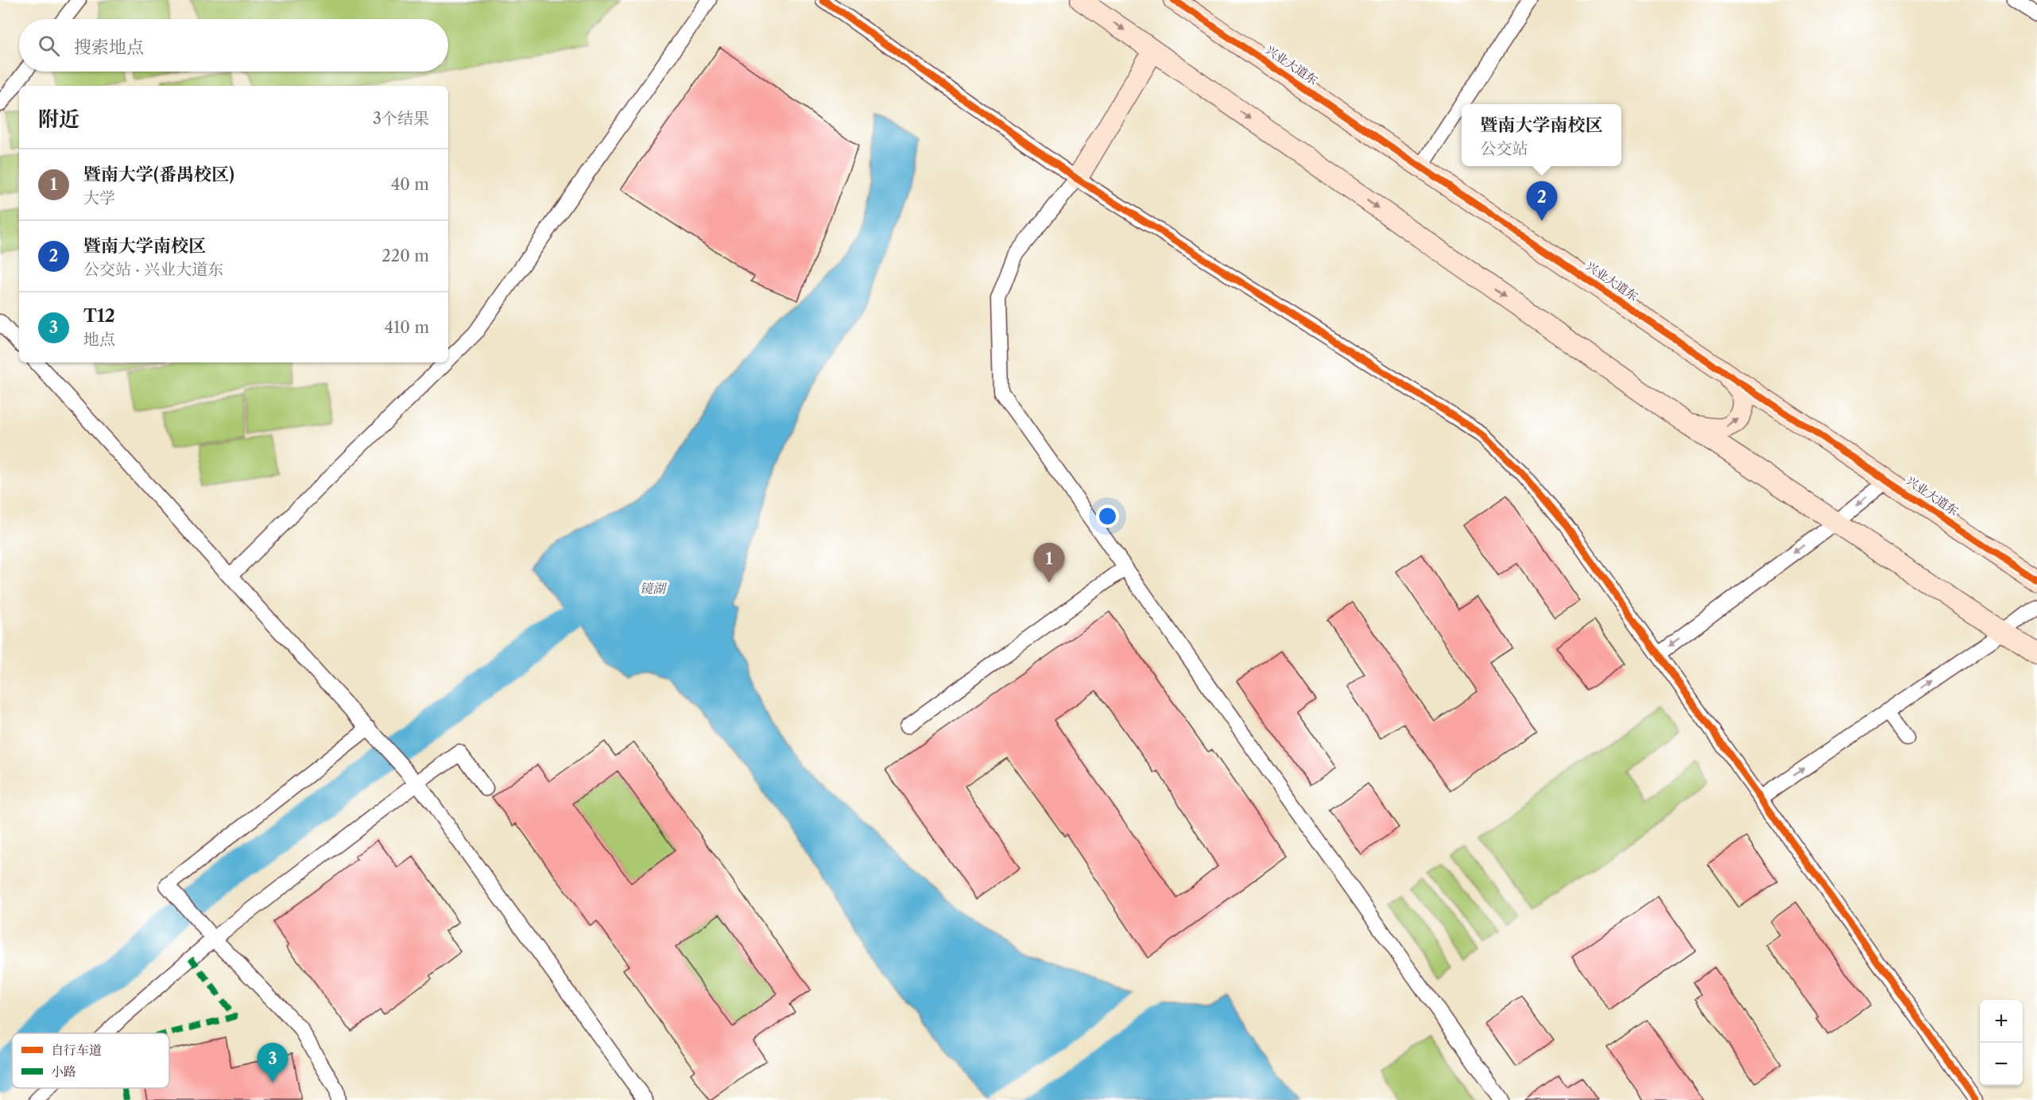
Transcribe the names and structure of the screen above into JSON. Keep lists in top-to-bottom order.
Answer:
{
  "streets": {
    "main road": ["兴业大道东"]
  },
  "water": ["镜湖"],
  "legend": ["自行车道", "小路"],
  "page": {
    "search": "搜索地点",
    "heading": ["附近", "3个结果"],
    "popup": ["暨南大学南校区", "公交站"],
    "list": [
      {
        "mark": "1",
        "name": "暨南大学(番禺校区)",
        "note": "大学",
        "value": "40 m"
      },
      {
        "mark": "2",
        "name": "暨南大学南校区",
        "note": "公交站 · 兴业大道东",
        "value": "220 m"
      },
      {
        "mark": "3",
        "name": "T12",
        "note": "地点",
        "value": "410 m"
      }
    ],
    "pins": ["2", "1", "3"],
    "map_buttons": ["+", "−"]
  }
}
